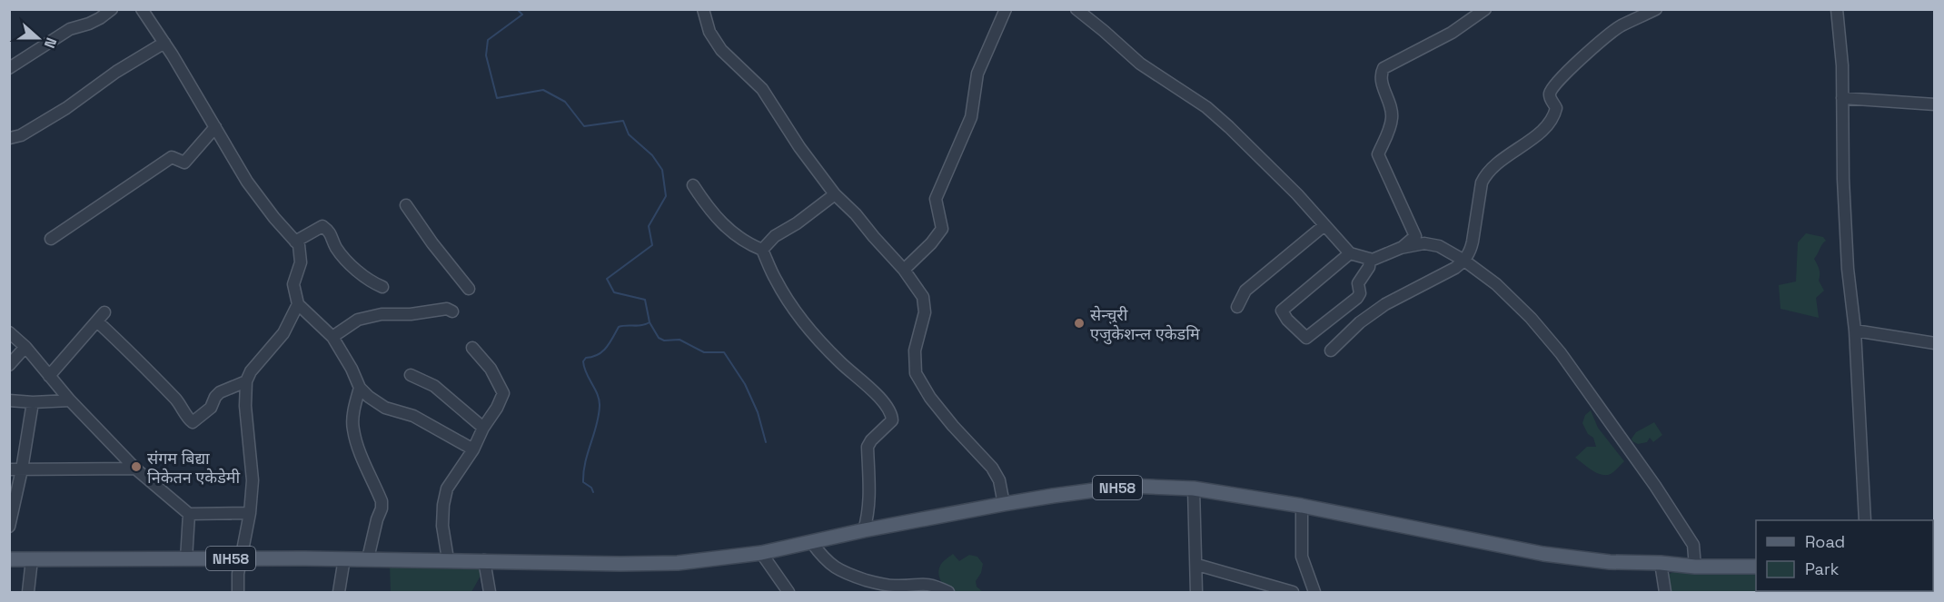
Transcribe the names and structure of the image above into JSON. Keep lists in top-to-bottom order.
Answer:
{
  "streets": {
    "main road": ["NH58"]
  },
  "places": ["सेन्चुरी एजुकेशन्ल एकेडमि", "संगम बिद्या निकेतन एकेडेमी"],
  "legend": ["Road", "Park"],
  "north": "right"
}
